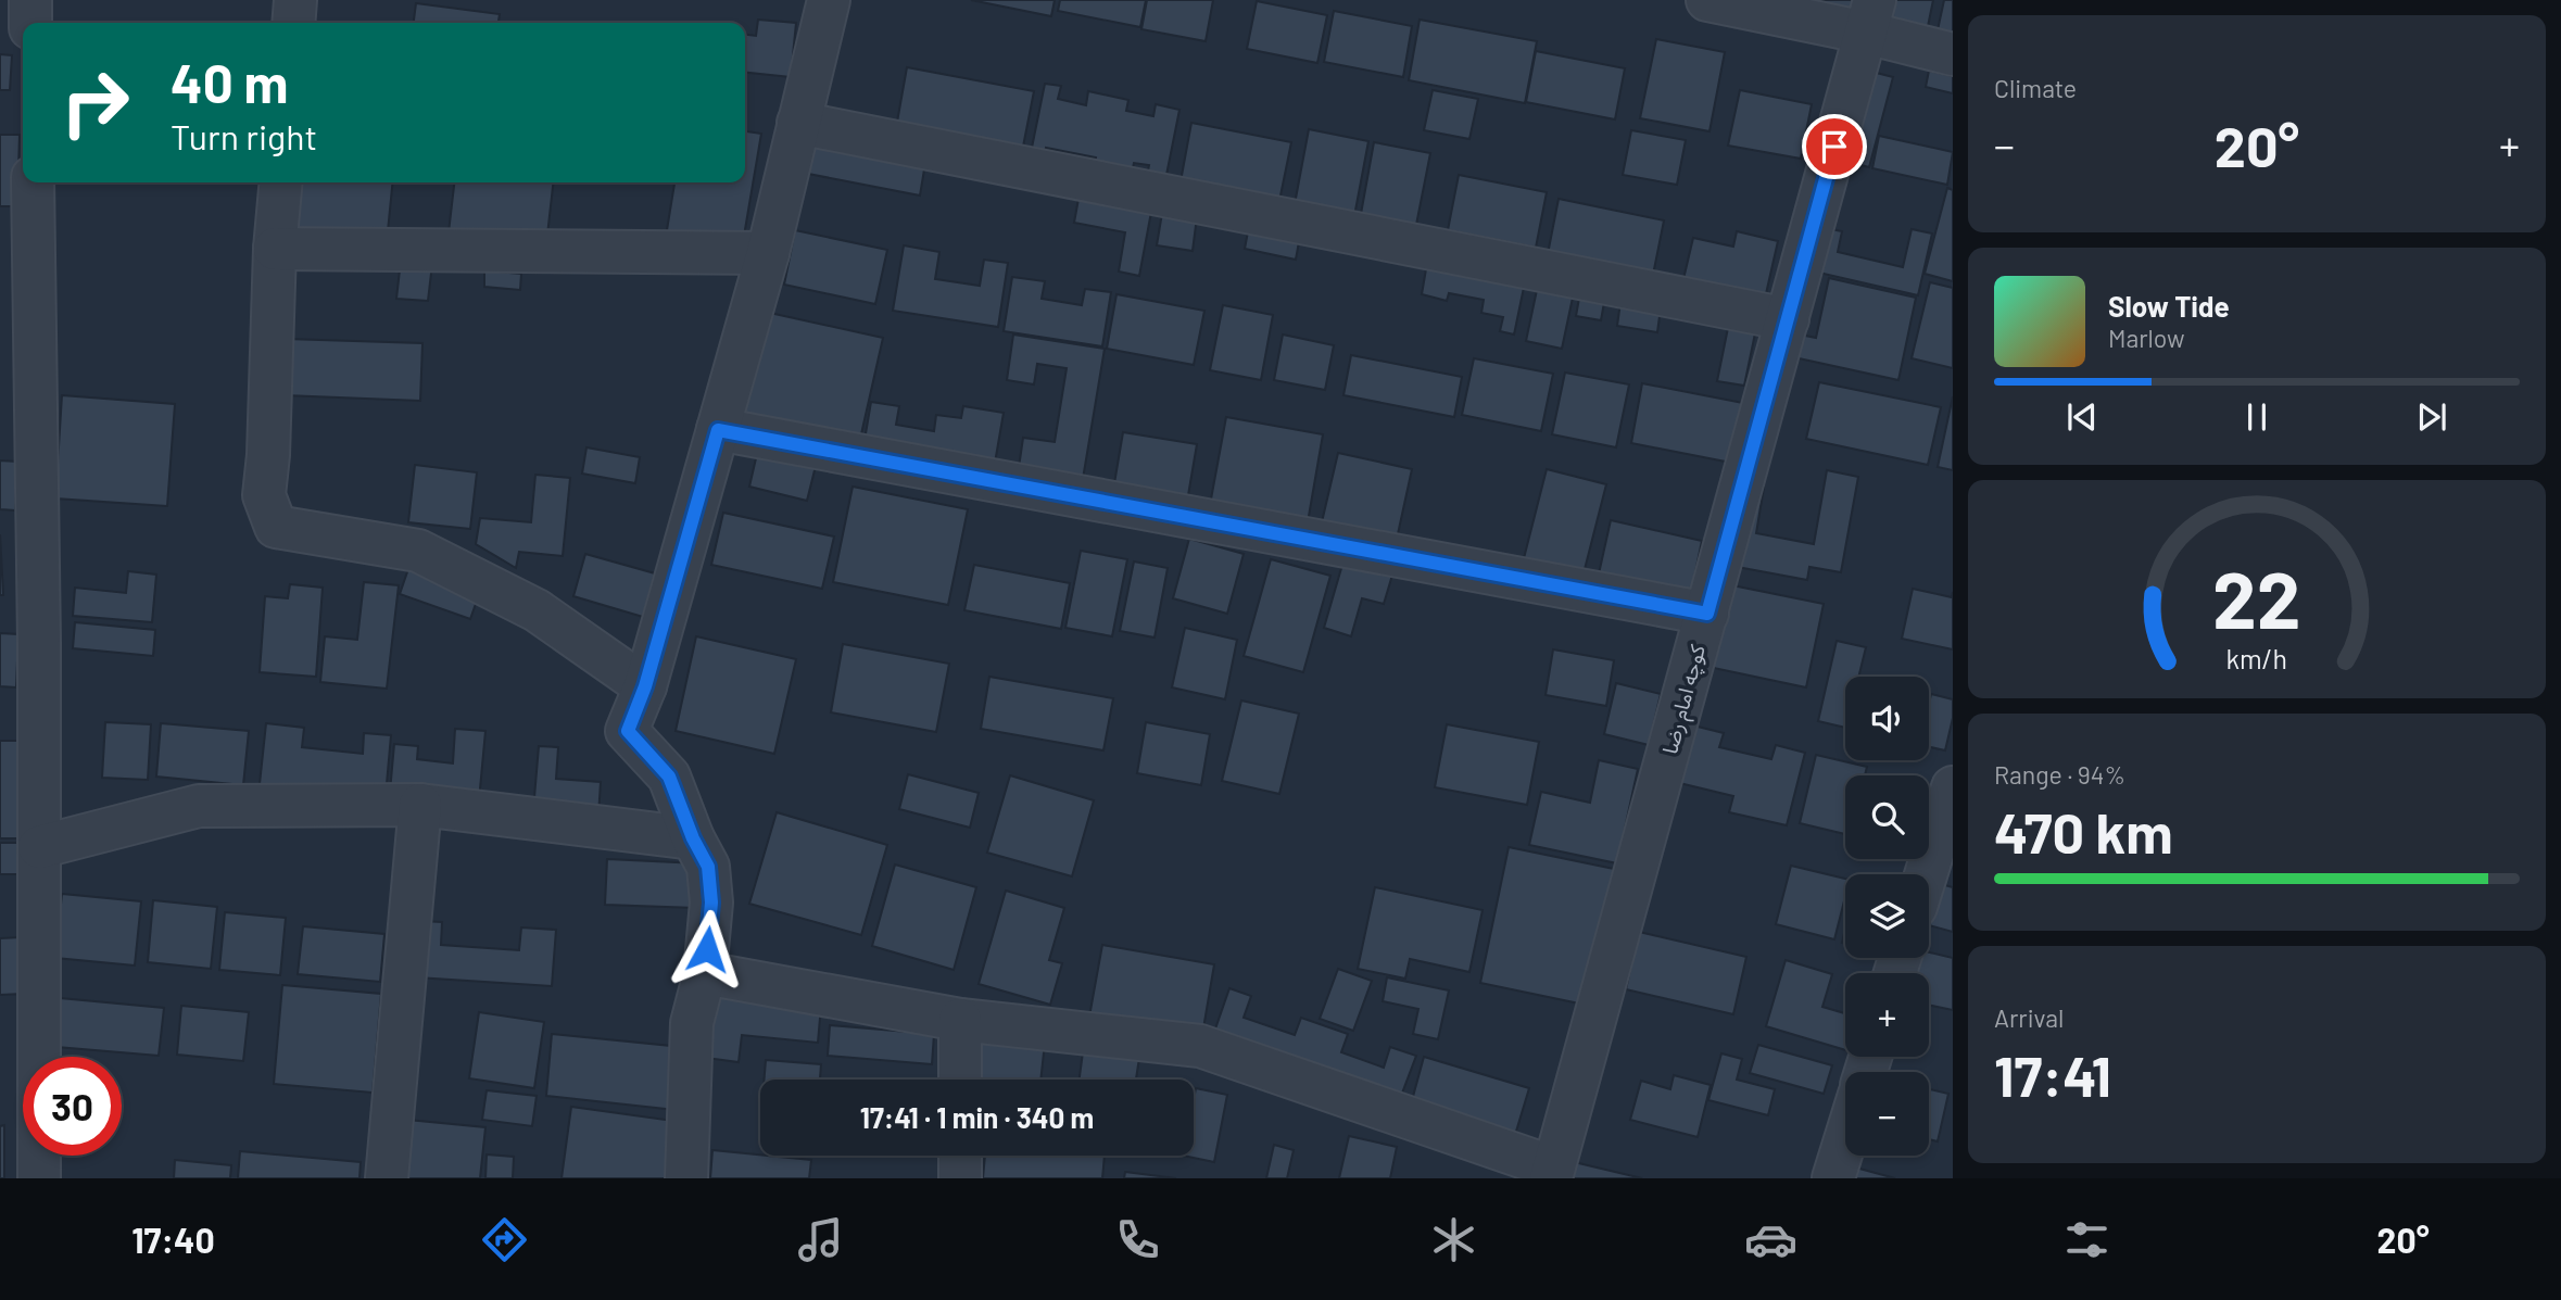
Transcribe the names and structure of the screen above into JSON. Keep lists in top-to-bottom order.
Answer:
{
  "streets": {
    "street": ["کوچه امام رضا"]
  },
  "page": {
    "tile": [
      "Climate",
      ["Range · 94%", "470 km"],
      ["Arrival", "17:41"]
    ],
    "turn": ["40 m", "Turn right"],
    "heat": ["−", "20°", "+"],
    "song": ["Slow Tide", "Marlow"],
    "map_buttons": ["+", "−"],
    "limit": "30",
    "trip": "17:41 · 1 min · 340 m",
    "tabs": ["17:40", "20°"],
    "gauge": ["22", "km/h"]
  }
}
